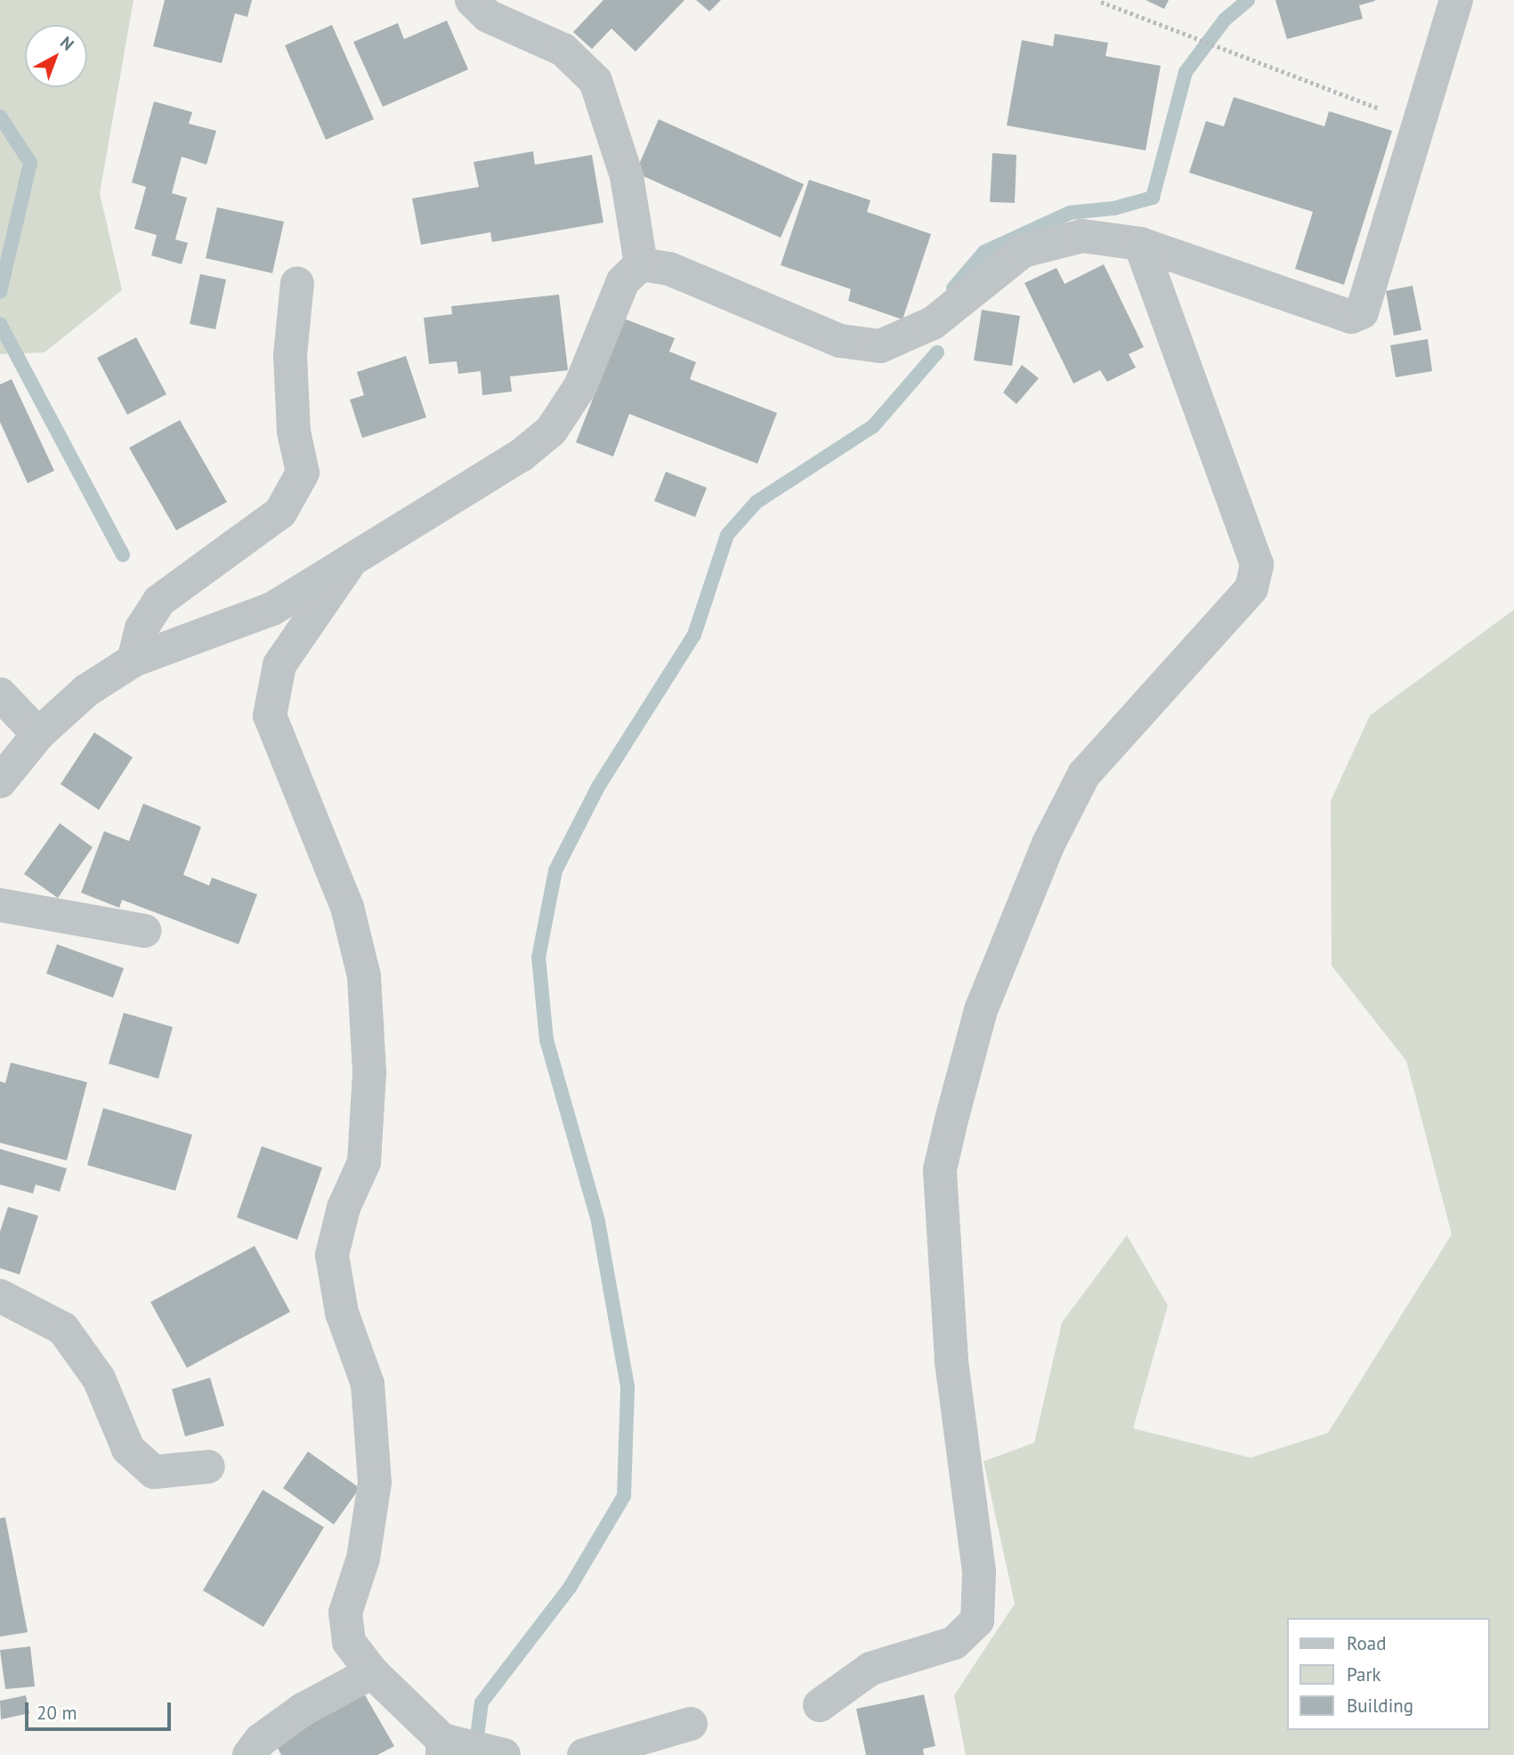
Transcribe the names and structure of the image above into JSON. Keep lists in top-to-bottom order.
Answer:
{
  "legend": ["Road", "Park", "Building"],
  "scale_bar": "20 m",
  "north": "top right"
}
